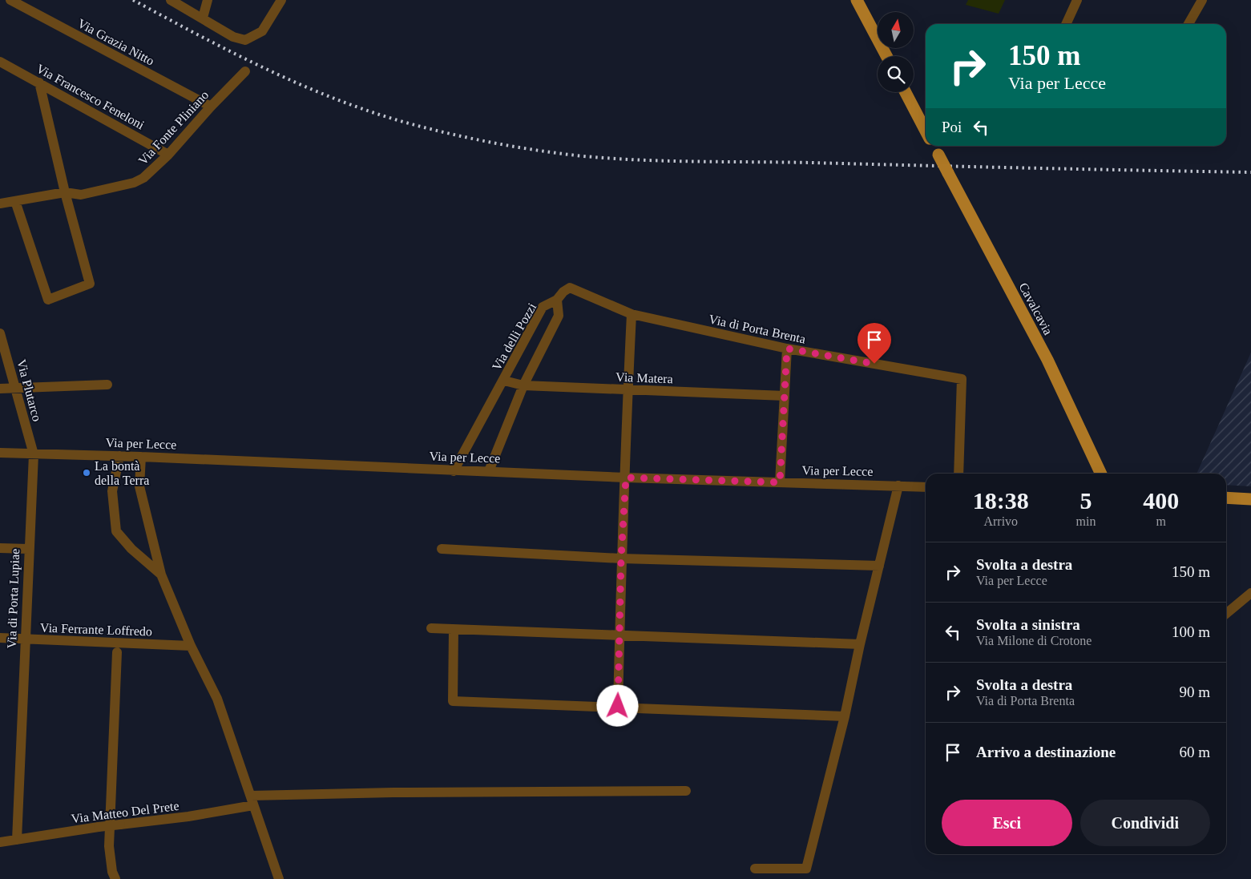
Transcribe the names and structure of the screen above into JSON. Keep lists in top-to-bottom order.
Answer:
{
  "streets": {
    "main road": ["Cavalcavia"],
    "street": [
      "Via Grazia Nitto",
      "Via Francesco Feneloni",
      "Via Fonte Pliniano",
      "Via di Porta Brenta",
      "Via delli Pozzi",
      "Via Matera",
      "Via Plutarco",
      "Via per Lecce",
      "Via di Porta Lupiae",
      "Via Ferrante Loffredo",
      "Via Matteo Del Prete"
    ]
  },
  "crossings": [
    ["Via Grazia Nitto", "Via Fonte Pliniano"],
    ["Via Francesco Feneloni", "Via Fonte Pliniano"],
    ["Via di Porta Brenta", "Via delli Pozzi"],
    ["Via delli Pozzi", "Via Matera"],
    ["Via delli Pozzi", "Via per Lecce"],
    ["Via Plutarco", "Via per Lecce"],
    ["Via Plutarco", "Via di Porta Lupiae"],
    ["Via per Lecce", "Via di Porta Lupiae"],
    ["Via di Porta Lupiae", "Via Ferrante Loffredo"],
    ["Via di Porta Lupiae", "Via Matteo Del Prete"]
  ],
  "places": ["La bontà della Terra"],
  "north": "top",
  "page": {
    "turn": ["150 m", "Via per Lecce"],
    "then": "Poi",
    "eta": [
      "18:38",
      "Arrivo",
      "5",
      "min",
      "400",
      "m"
    ],
    "list": [
      {
        "name": "Svolta a destra",
        "note": "Via per Lecce",
        "value": "150 m"
      },
      {
        "name": "Svolta a sinistra",
        "note": "Via Milone di Crotone",
        "value": "100 m"
      },
      {
        "name": "Svolta a destra",
        "note": "Via di Porta Brenta",
        "value": "90 m"
      },
      {
        "name": "Arrivo a destinazione",
        "value": "60 m"
      }
    ],
    "buttons": ["Esci", "Condividi"]
  }
}
